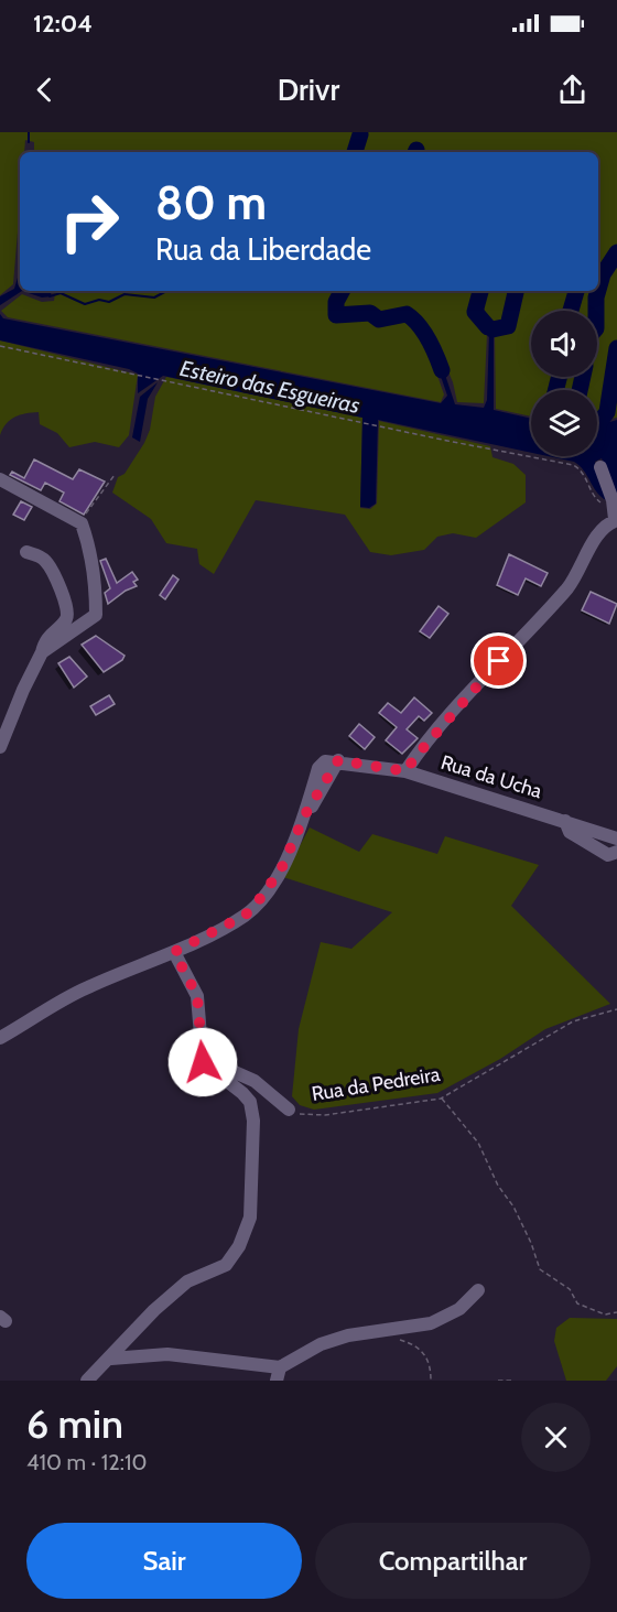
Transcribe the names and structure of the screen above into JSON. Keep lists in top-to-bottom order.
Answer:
{
  "streets": {
    "street": ["Rua da Ucha", "Rua da Pedreira"]
  },
  "water": ["Esteiro das Esgueiras"],
  "page": {
    "status": "12:04",
    "header": "Drivr",
    "turn": ["80 m", "Rua da Liberdade"],
    "heading": ["6 min", "410 m · 12:10"],
    "buttons": ["Sair", "Compartilhar"]
  }
}
